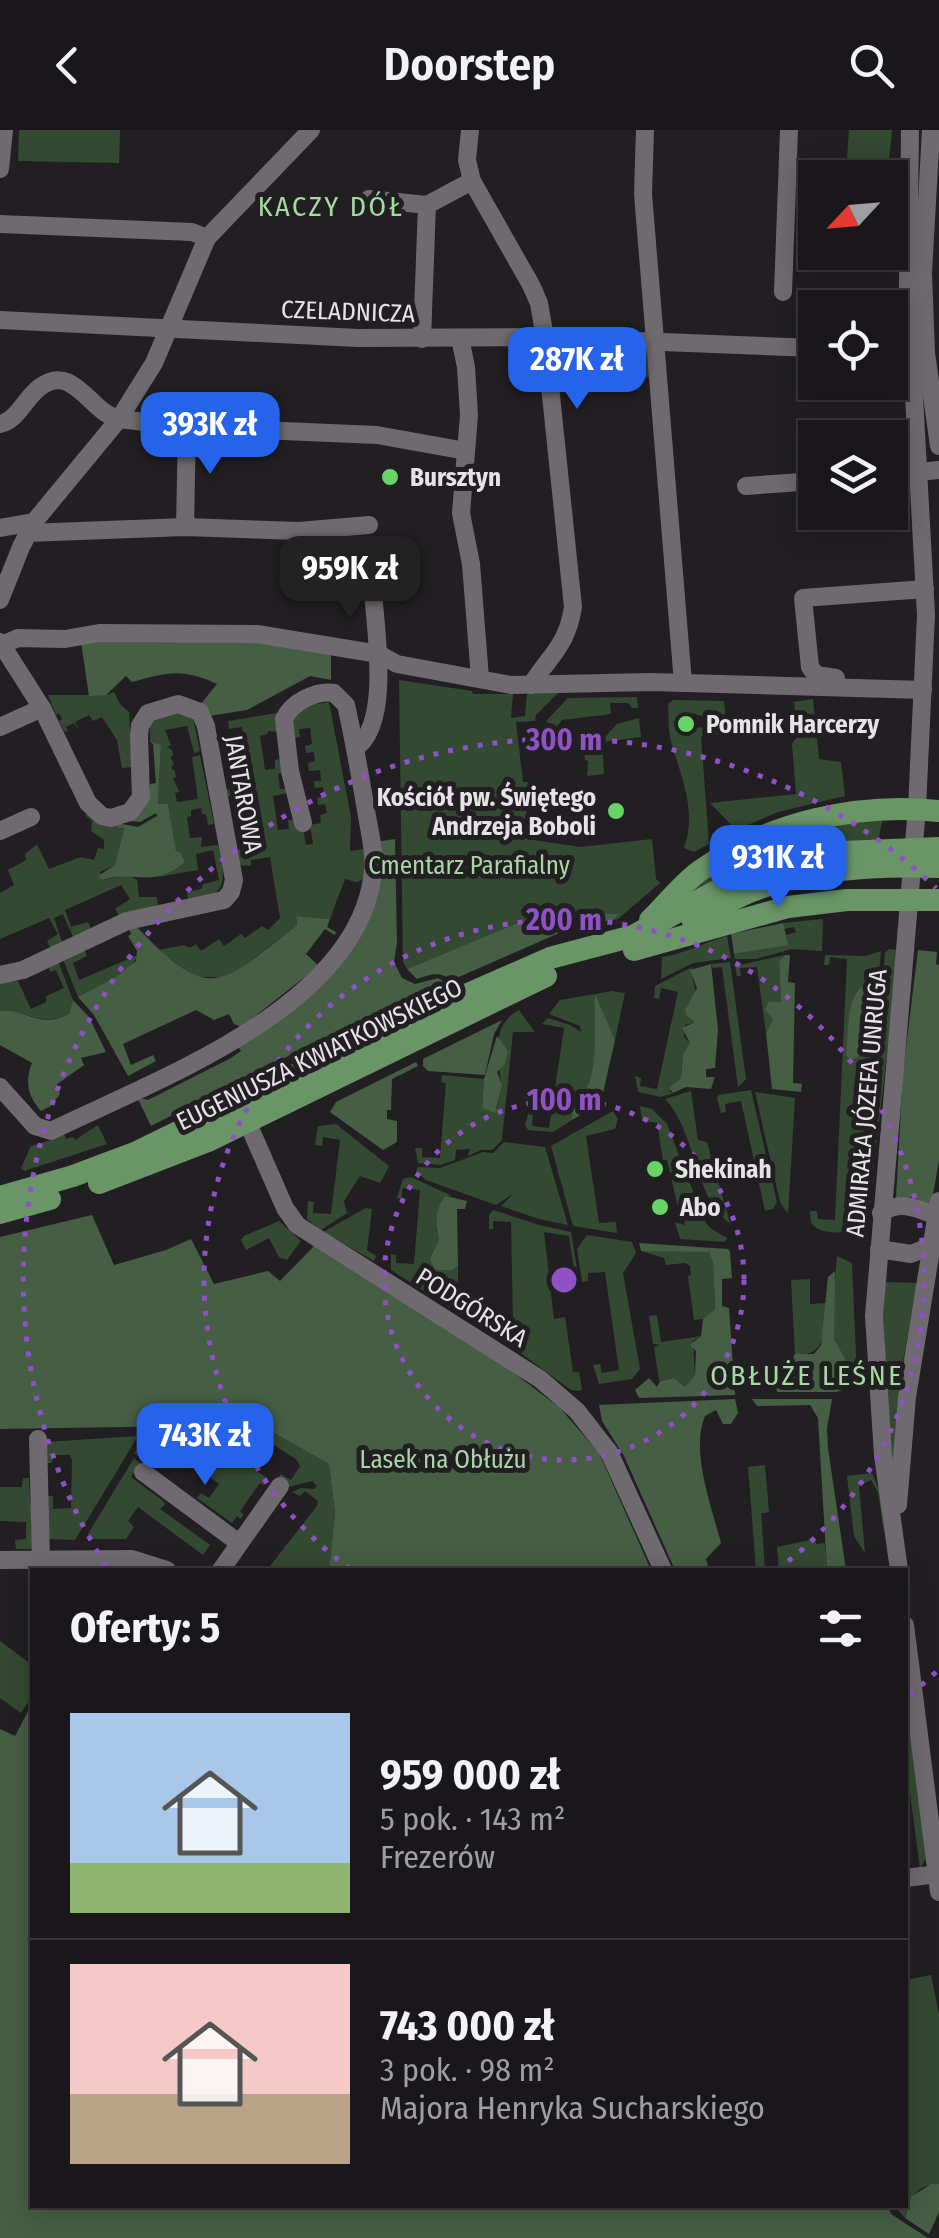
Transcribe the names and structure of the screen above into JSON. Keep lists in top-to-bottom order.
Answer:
{
  "streets": {
    "main road": ["EUGENIUSZA KWIATKOWSKIEGO"],
    "street": [
      "CZELADNICZA",
      "JANTAROWA",
      "ADMIRAŁA JÓZEFA UNRUGA",
      "PODGÓRSKA"
    ]
  },
  "crossings": [
    ["EUGENIUSZA KWIATKOWSKIEGO", "PODGÓRSKA"]
  ],
  "districts": ["KACZY DÓŁ", "OBŁUŻE LEŚNE"],
  "parks": ["Cmentarz Parafialny", "Lasek na Obłużu"],
  "places": [
    "Bursztyn",
    "Pomnik Harcerzy",
    "Kościół pw. Świętego Andrzeja Boboli",
    "Shekinah",
    "Abo"
  ],
  "north": "bottom left",
  "page": {
    "header": "Doorstep",
    "price": [
      "287K zł",
      "393K zł",
      "959K zł",
      "931K zł",
      "743K zł"
    ],
    "heading": "Oferty: 5",
    "list": [
      {
        "name": "959 000 zł",
        "note": "5 pok. · 143 m² · Frezerów"
      },
      {
        "name": "743 000 zł",
        "note": "3 pok. · 98 m² · Majora Henryka Sucharskiego"
      }
    ]
  },
  "rings": ["300 m", "200 m", "100 m"]
}
